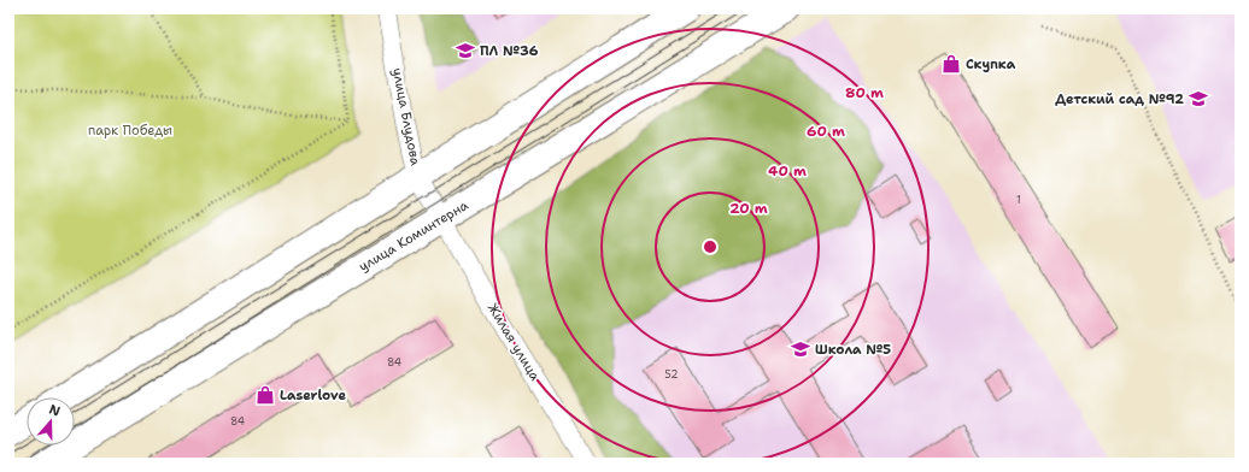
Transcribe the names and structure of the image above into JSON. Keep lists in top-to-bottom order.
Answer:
{
  "streets": {
    "street": ["улица Блудова", "улица Коминтерна", "Жилая улица"]
  },
  "crossings": [
    ["улица Блудова", "улица Коминтерна"],
    ["улица Блудова", "Жилая улица"],
    ["улица Коминтерна", "Жилая улица"]
  ],
  "parks": ["парк Победы"],
  "places": {
    "school or university": ["ПЛ №36", "Детский сад №92", "Школа №5"],
    "shop": ["Скупка", "Laserlove"]
  },
  "house_numbers": [
    "1",
    "84",
    "52",
    "84"
  ],
  "north": "top",
  "rings": [
    "80 m",
    "60 m",
    "40 m",
    "20 m"
  ]
}
